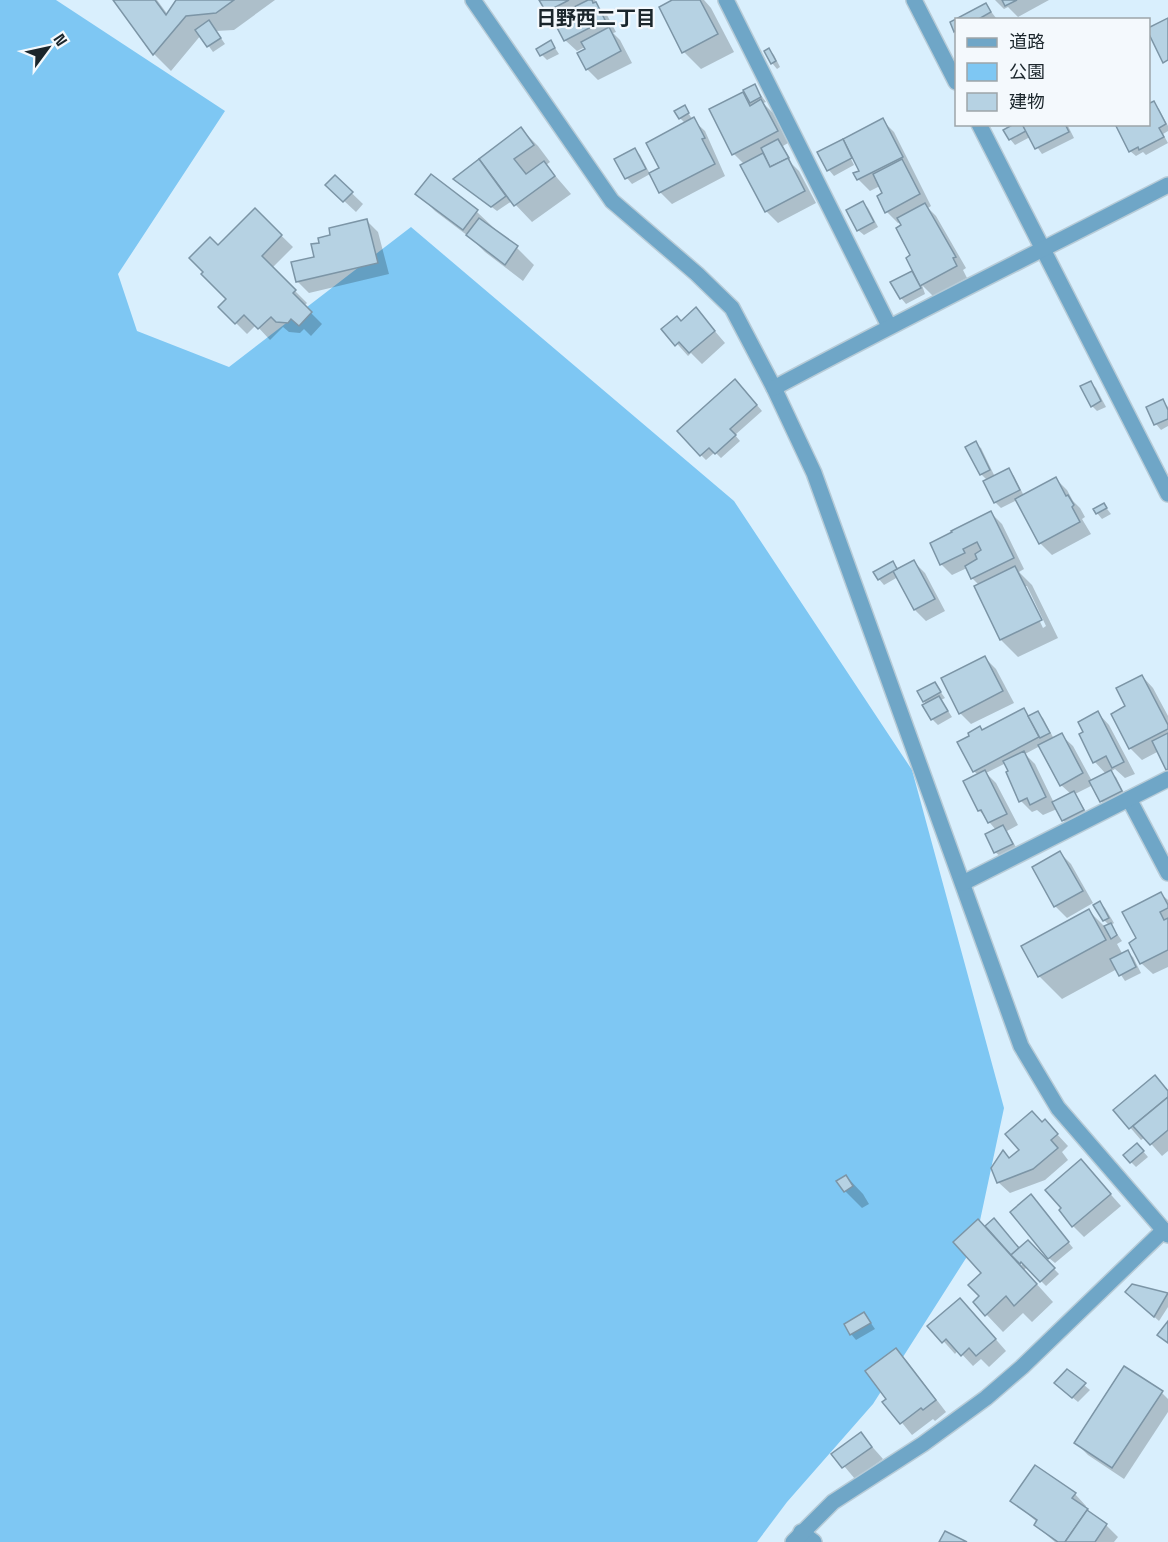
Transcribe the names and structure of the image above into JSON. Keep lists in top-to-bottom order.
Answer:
{
  "districts": ["日野西二丁目"],
  "legend": ["道路", "公園", "建物"],
  "north": "top right"
}
